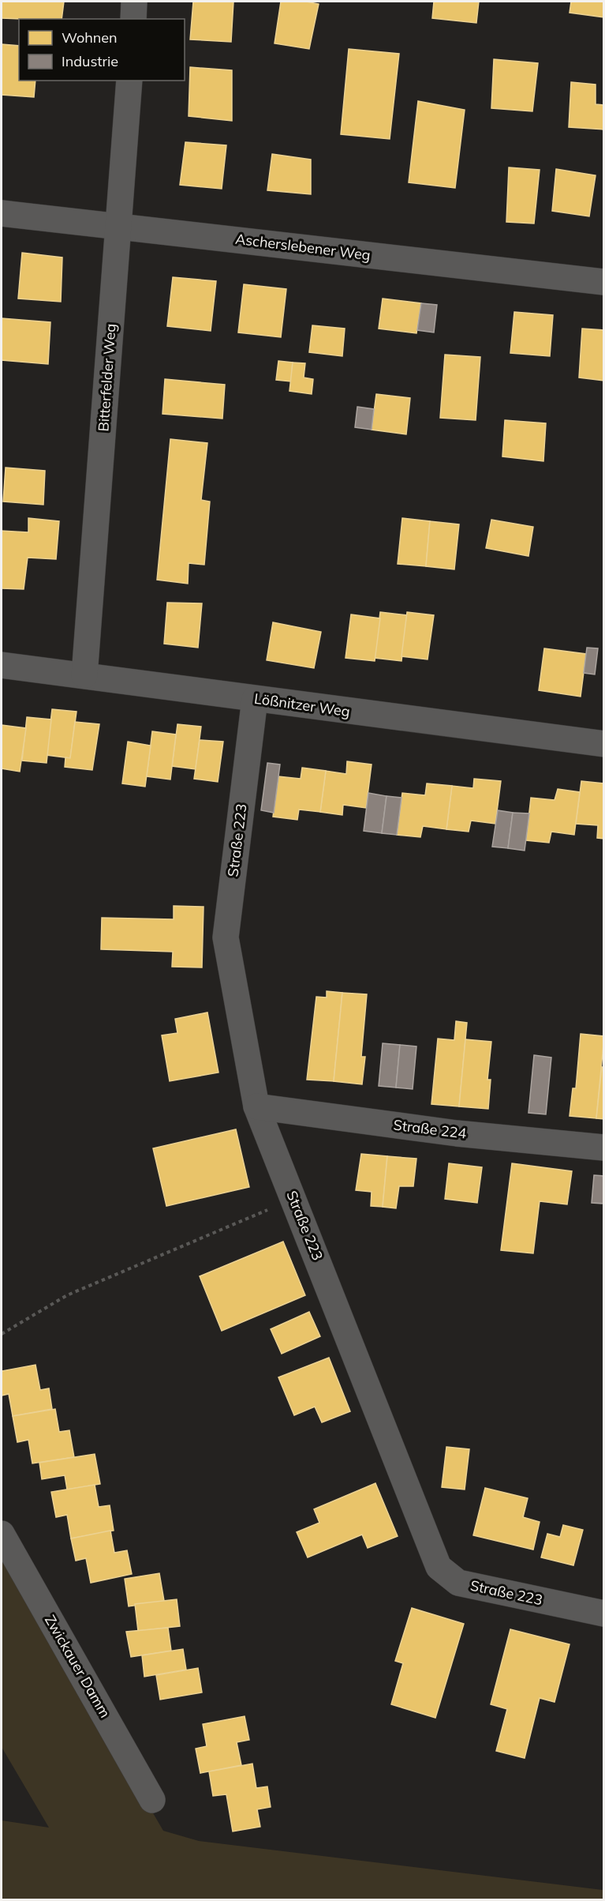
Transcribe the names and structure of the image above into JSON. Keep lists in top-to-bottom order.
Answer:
{
  "streets": {
    "street": [
      "Ascherslebener Weg",
      "Bitterfelder Weg",
      "Lößnitzer Weg",
      "Straße 223",
      "Straße 224",
      "Zwickauer Damm"
    ]
  },
  "crossings": [
    ["Ascherslebener Weg", "Bitterfelder Weg"],
    ["Bitterfelder Weg", "Lößnitzer Weg"],
    ["Lößnitzer Weg", "Straße 223"],
    ["Straße 223", "Straße 224"]
  ],
  "legend": ["Wohnen", "Industrie"]
}
